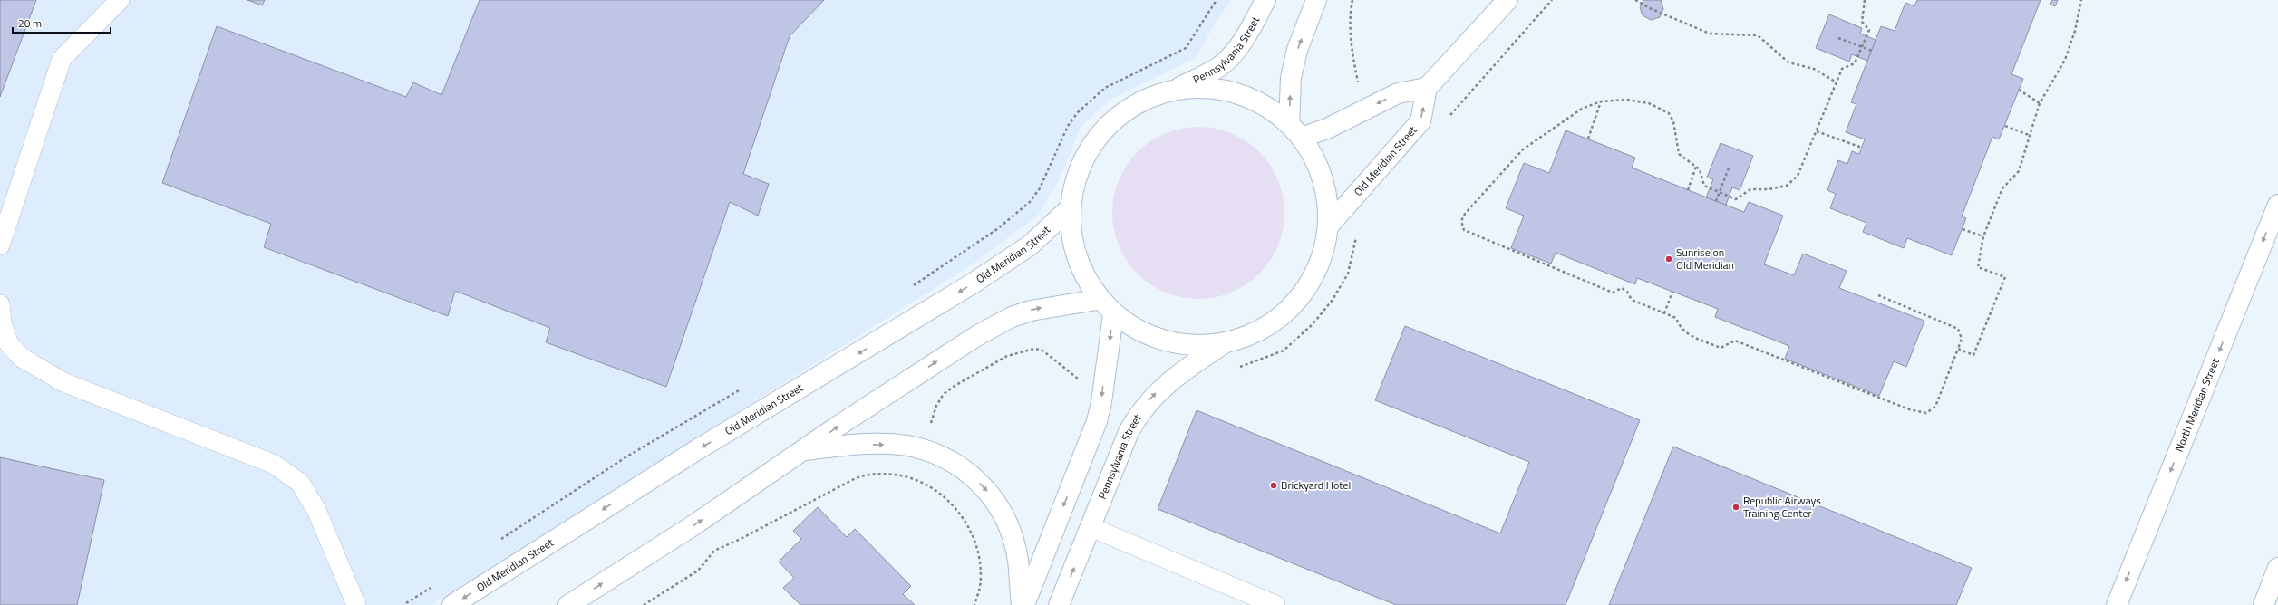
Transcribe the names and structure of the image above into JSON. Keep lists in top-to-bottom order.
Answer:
{
  "streets": {
    "main road": ["Pennsylvania Street", "Old Meridian Street", "North Meridian Street"]
  },
  "one_way": ["North Meridian Street"],
  "places": ["Sunrise on Old Meridian", "Brickyard Hotel", "Republic Airways Training Center"],
  "scale_bar": "20 m"
}
